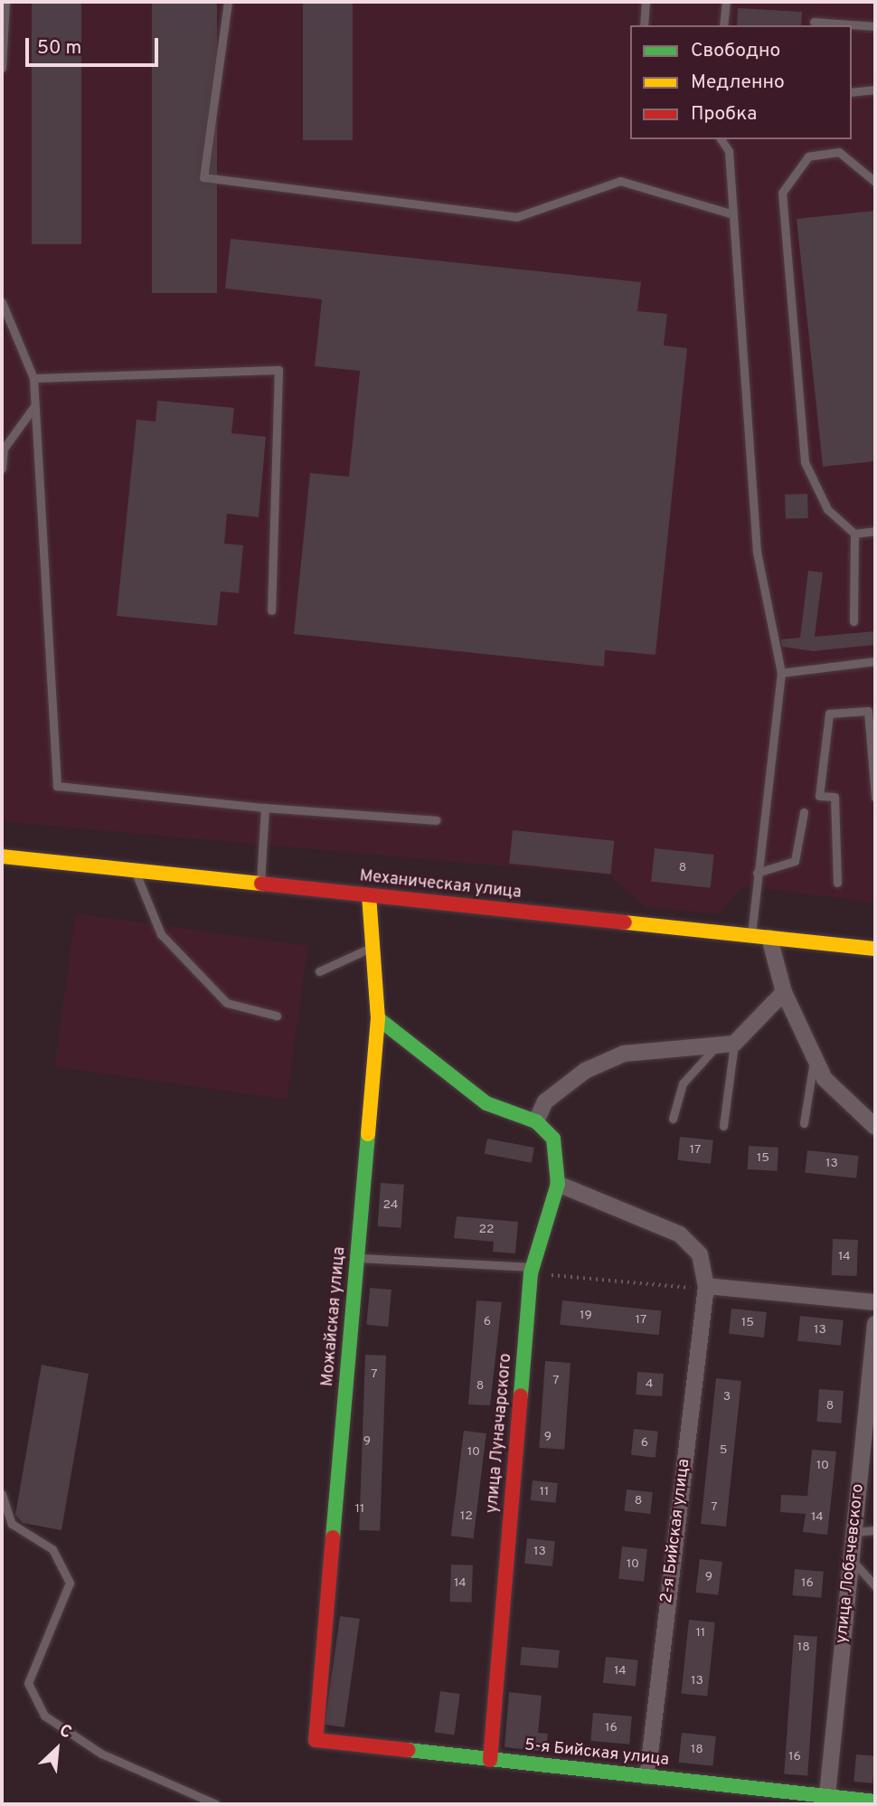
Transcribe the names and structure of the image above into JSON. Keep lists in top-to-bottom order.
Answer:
{
  "streets": {
    "street": [
      "Механическая улица",
      "Можайская улица",
      "улица Луначарского",
      "2-я Бийская улица",
      "улица Лобачевского",
      "5-я Бийская улица"
    ]
  },
  "crossings": [
    ["Механическая улица", "Можайская улица"],
    ["Можайская улица", "5-я Бийская улица"],
    ["улица Луначарского", "2-я Бийская улица"],
    ["улица Луначарского", "5-я Бийская улица"],
    ["2-я Бийская улица", "5-я Бийская улица"],
    ["улица Лобачевского", "5-я Бийская улица"]
  ],
  "house_numbers": [
    "8",
    "17",
    "15",
    "13",
    "24",
    "22",
    "14",
    "19",
    "17",
    "6",
    "15",
    "13",
    "7",
    "7",
    "4",
    "8",
    "3",
    "8",
    "9",
    "9",
    "6",
    "5",
    "10",
    "10",
    "11",
    "8",
    "7",
    "11",
    "12",
    "14",
    "13",
    "10",
    "9",
    "14",
    "16",
    "11",
    "18",
    "14",
    "13",
    "16",
    "18",
    "16"
  ],
  "legend": ["Свободно", "Медленно", "Пробка"],
  "scale_bar": "50 m",
  "north": "top right"
}
